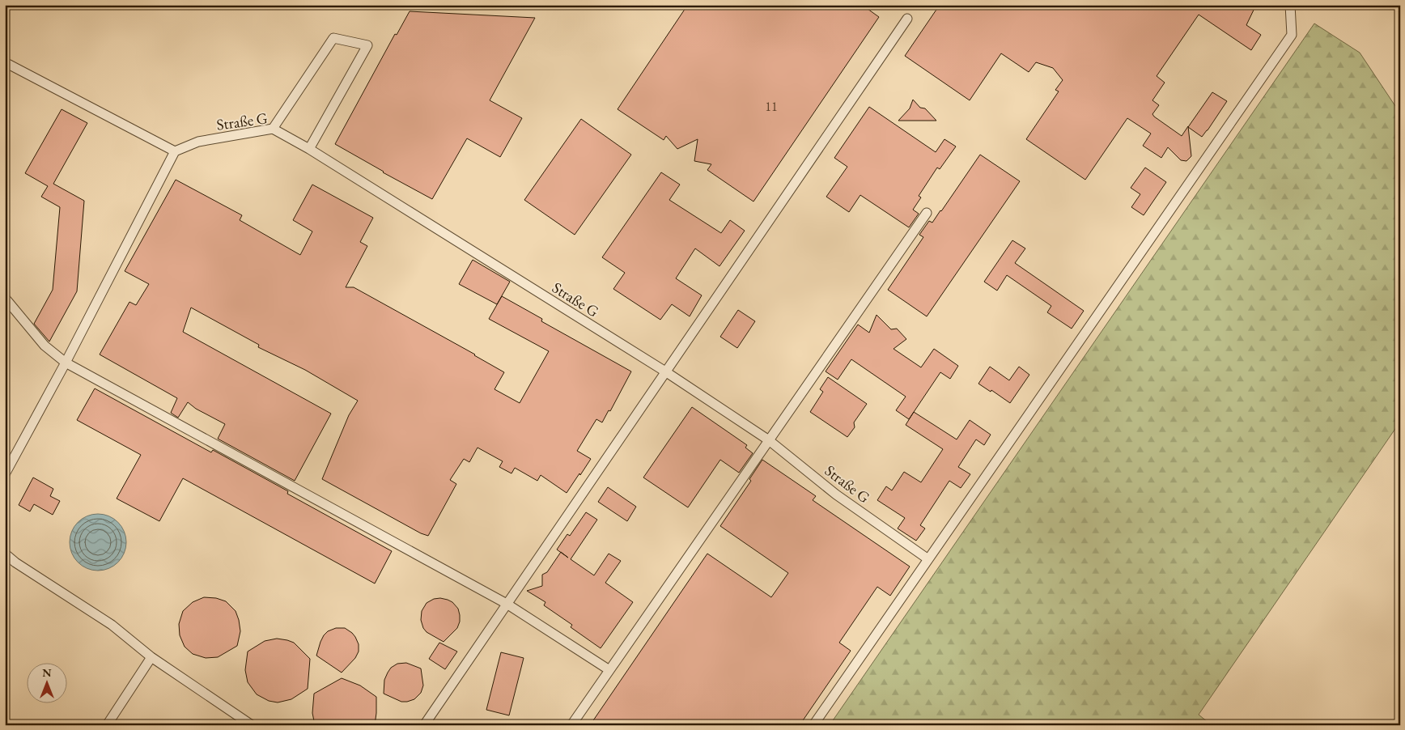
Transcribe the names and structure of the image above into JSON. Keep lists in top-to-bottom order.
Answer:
{
  "streets": {
    "lane": ["Straße G"]
  },
  "house_numbers": ["11"],
  "north": "top"
}
